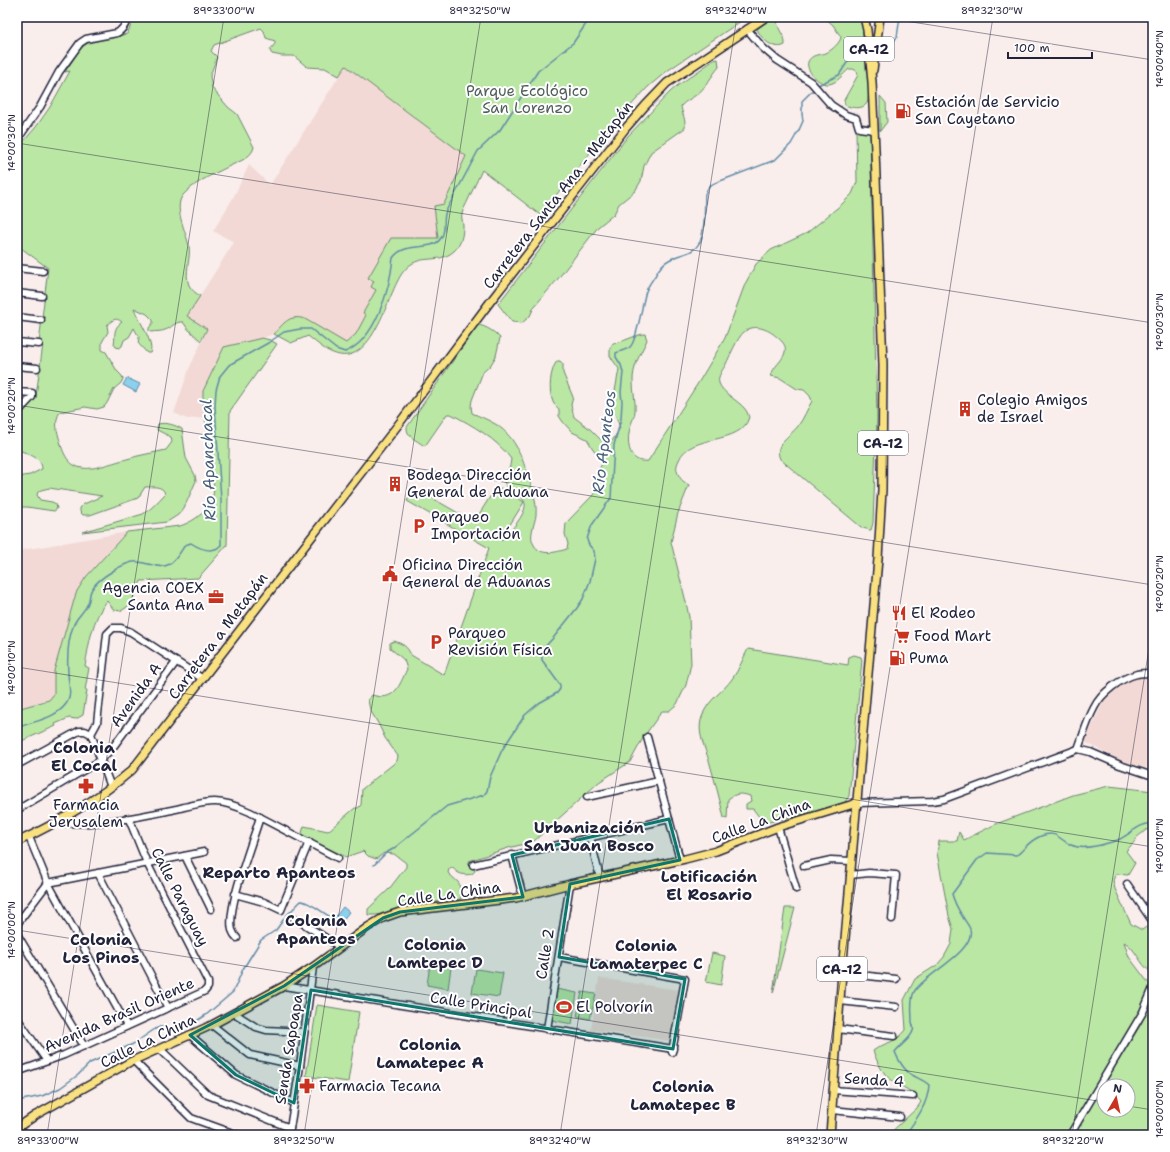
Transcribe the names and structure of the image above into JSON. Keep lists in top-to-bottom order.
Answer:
{
  "streets": {
    "main road": [
      "CA-12",
      "Carretera Santa Ana - Metapán",
      "Carretera a Metapán",
      "Calle La China"
    ],
    "street": [
      "Avenida A",
      "Calle Paraguay",
      "Calle 2",
      "Calle Principal",
      "Avenida Brasil Oriente",
      "Senda Sapoapa",
      "Senda 4"
    ]
  },
  "crossings": [
    ["CA-12", "Calle La China"],
    ["CA-12", "Senda 4"],
    ["Carretera Santa Ana - Metapán", "Carretera a Metapán"],
    ["Calle La China", "Calle 2"],
    ["Calle La China", "Calle Principal"],
    ["Calle La China", "Senda Sapoapa"],
    ["Calle Paraguay", "Avenida Brasil Oriente"],
    ["Calle 2", "Calle Principal"],
    ["Calle Principal", "Senda Sapoapa"]
  ],
  "districts": [
    "Colonia El Cocal",
    "Urbanización San Juan Bosco",
    "Reparto Apanteos",
    "Lotificación El Rosario",
    "Colonia Apanteos",
    "Colonia Los Pinos",
    "Colonia Lamtepec D",
    "Colonia Lamaterpec C",
    "Colonia Lamatepec A",
    "Colonia Lamatepec B"
  ],
  "water": ["Río Apanteos", "Río Apanchacal"],
  "parks": ["Parque Ecológico San Lorenzo"],
  "places": {
    "fuel station": ["Estación de Servicio San Cayetano", "Puma"],
    "building": ["Colegio Amigos de Israel", "Bodega Dirección General de Aduana"],
    "parking": ["Parqueo Importación", "Parqueo Revisión Física"],
    "public building": ["Oficina Dirección General de Aduanas"],
    "office": ["Agencia COEX Santa Ana"],
    "restaurant": ["El Rodeo"],
    "supermarket": ["Food Mart"],
    "pharmacy": ["Farmacia Jerusalem", "Farmacia Tecana"],
    "sports": ["El Polvorín"]
  },
  "scale_bar": "100 m",
  "north": "top",
  "coordinates": [
    "89°33'00\"W",
    "89°32'50\"W",
    "89°32'40\"W",
    "89°32'30\"W",
    "14°00'40\"N",
    "14°00'30\"N",
    "14°00'20\"N",
    "14°00'10\"N",
    "14°00'00\"N",
    "89°32'20\"W"
  ]
}
